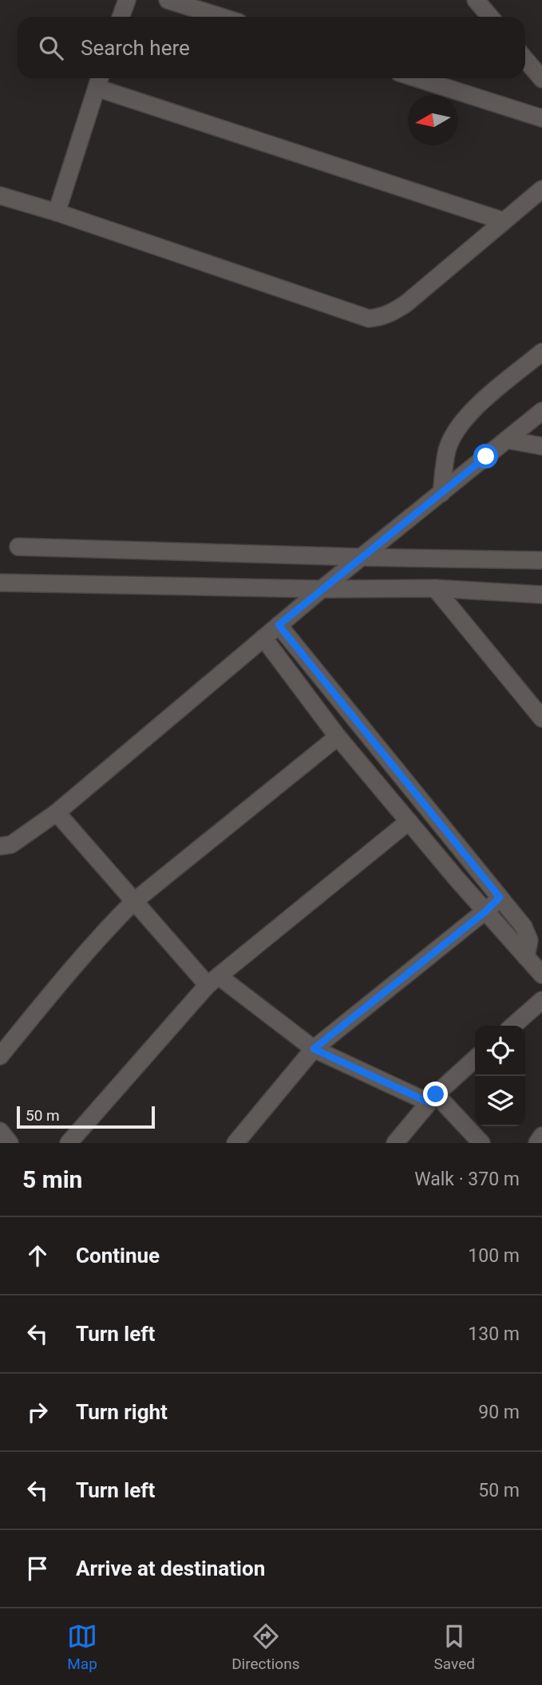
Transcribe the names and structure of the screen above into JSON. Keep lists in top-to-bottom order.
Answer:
{
  "scale_bar": "50 m",
  "north": "left",
  "page": {
    "search": "Search here",
    "scale": "50 m",
    "heading": ["5 min", "Walk · 370 m"],
    "list": [
      ["Continue", "100 m"],
      ["Turn left", "130 m"],
      ["Turn right", "90 m"],
      ["Turn left", "50 m"],
      "Arrive at destination"
    ],
    "nav": ["Map", "Directions", "Saved"]
  }
}
